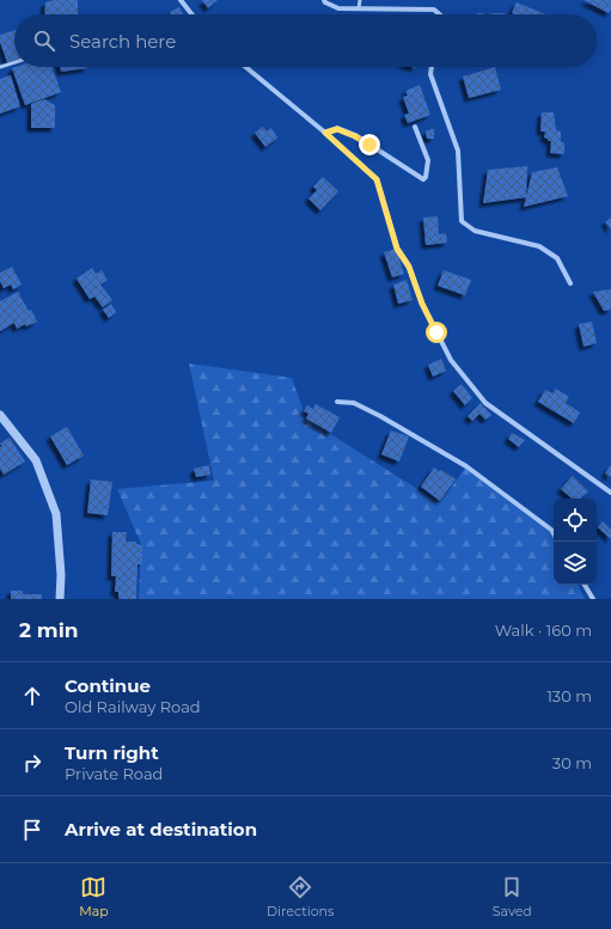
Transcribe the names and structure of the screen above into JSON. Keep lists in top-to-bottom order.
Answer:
{
  "page": {
    "search": "Search here",
    "heading": ["2 min", "Walk · 160 m"],
    "list": [
      ["Continue", "Old Railway Road", "130 m"],
      ["Turn right", "Private Road", "30 m"],
      "Arrive at destination"
    ],
    "nav": ["Map", "Directions", "Saved"]
  }
}
